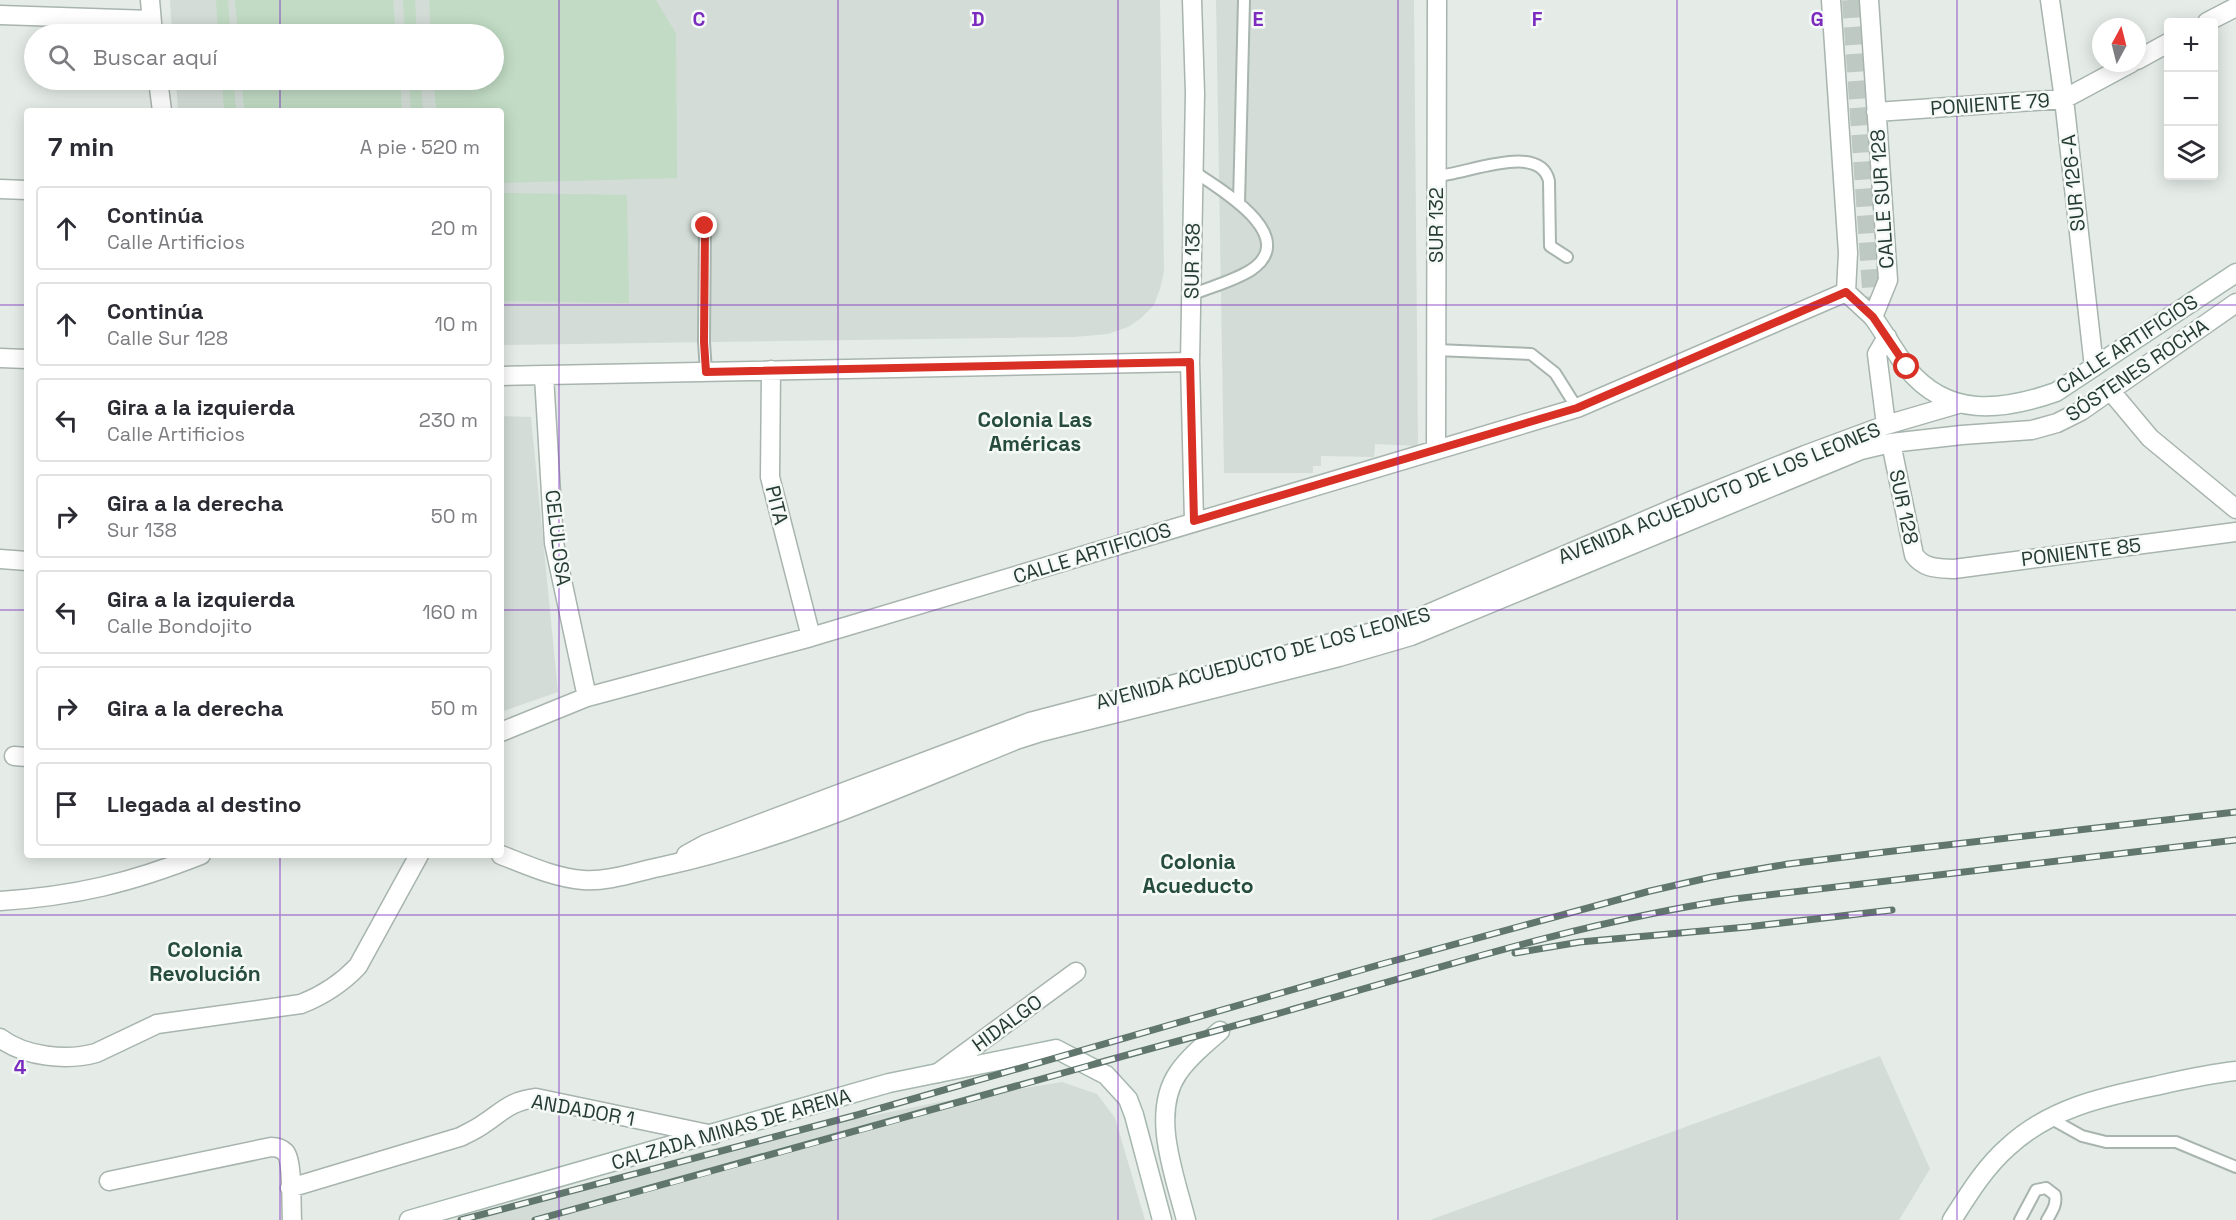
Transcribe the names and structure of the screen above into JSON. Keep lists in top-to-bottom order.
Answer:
{
  "streets": {
    "street": [
      "PONIENTE 79",
      "SUR 126-A",
      "CALLE SUR 128",
      "SUR 132",
      "SUR 138",
      "CALLE ARTIFICIOS",
      "SÓSTENES ROCHA",
      "AVENIDA ACUEDUCTO DE LOS LEONES",
      "PITA",
      "SUR 128",
      "CELULOSA",
      "PONIENTE 85",
      "HIDALGO",
      "ANDADOR 1",
      "CALZADA MINAS DE ARENA"
    ]
  },
  "crossings": [
    ["PONIENTE 79", "SUR 126-A"],
    ["PONIENTE 79", "CALLE SUR 128"],
    ["SUR 126-A", "CALLE ARTIFICIOS"],
    ["CALLE SUR 128", "CALLE ARTIFICIOS"],
    ["SUR 132", "CALLE ARTIFICIOS"],
    ["SUR 138", "CALLE ARTIFICIOS"],
    ["CALLE ARTIFICIOS", "AVENIDA ACUEDUCTO DE LOS LEONES"],
    ["CALLE ARTIFICIOS", "PITA"],
    ["CALLE ARTIFICIOS", "CELULOSA"],
    ["SÓSTENES ROCHA", "AVENIDA ACUEDUCTO DE LOS LEONES"],
    ["SÓSTENES ROCHA", "SUR 128"],
    ["AVENIDA ACUEDUCTO DE LOS LEONES", "SUR 128"],
    ["SUR 128", "PONIENTE 85"],
    ["HIDALGO", "CALZADA MINAS DE ARENA"],
    ["ANDADOR 1", "CALZADA MINAS DE ARENA"]
  ],
  "districts": ["Colonia Las Américas", "Colonia Acueducto", "Colonia Revolución"],
  "north": "top",
  "page": {
    "map_buttons": ["+", "−"],
    "search": "Buscar aquí",
    "heading": ["7 min", "A pie · 520 m"],
    "list": [
      ["Continúa", "Calle Artificios", "20 m"],
      ["Continúa", "Calle Sur 128", "10 m"],
      ["Gira a la izquierda", "Calle Artificios", "230 m"],
      ["Gira a la derecha", "Sur 138", "50 m"],
      ["Gira a la izquierda", "Calle Bondojito", "160 m"],
      ["Gira a la derecha", "50 m"],
      "Llegada al destino"
    ]
  },
  "grid": {
    "columns": [
      "C",
      "D",
      "E",
      "F",
      "G"
    ],
    "rows": ["4"]
  }
}
